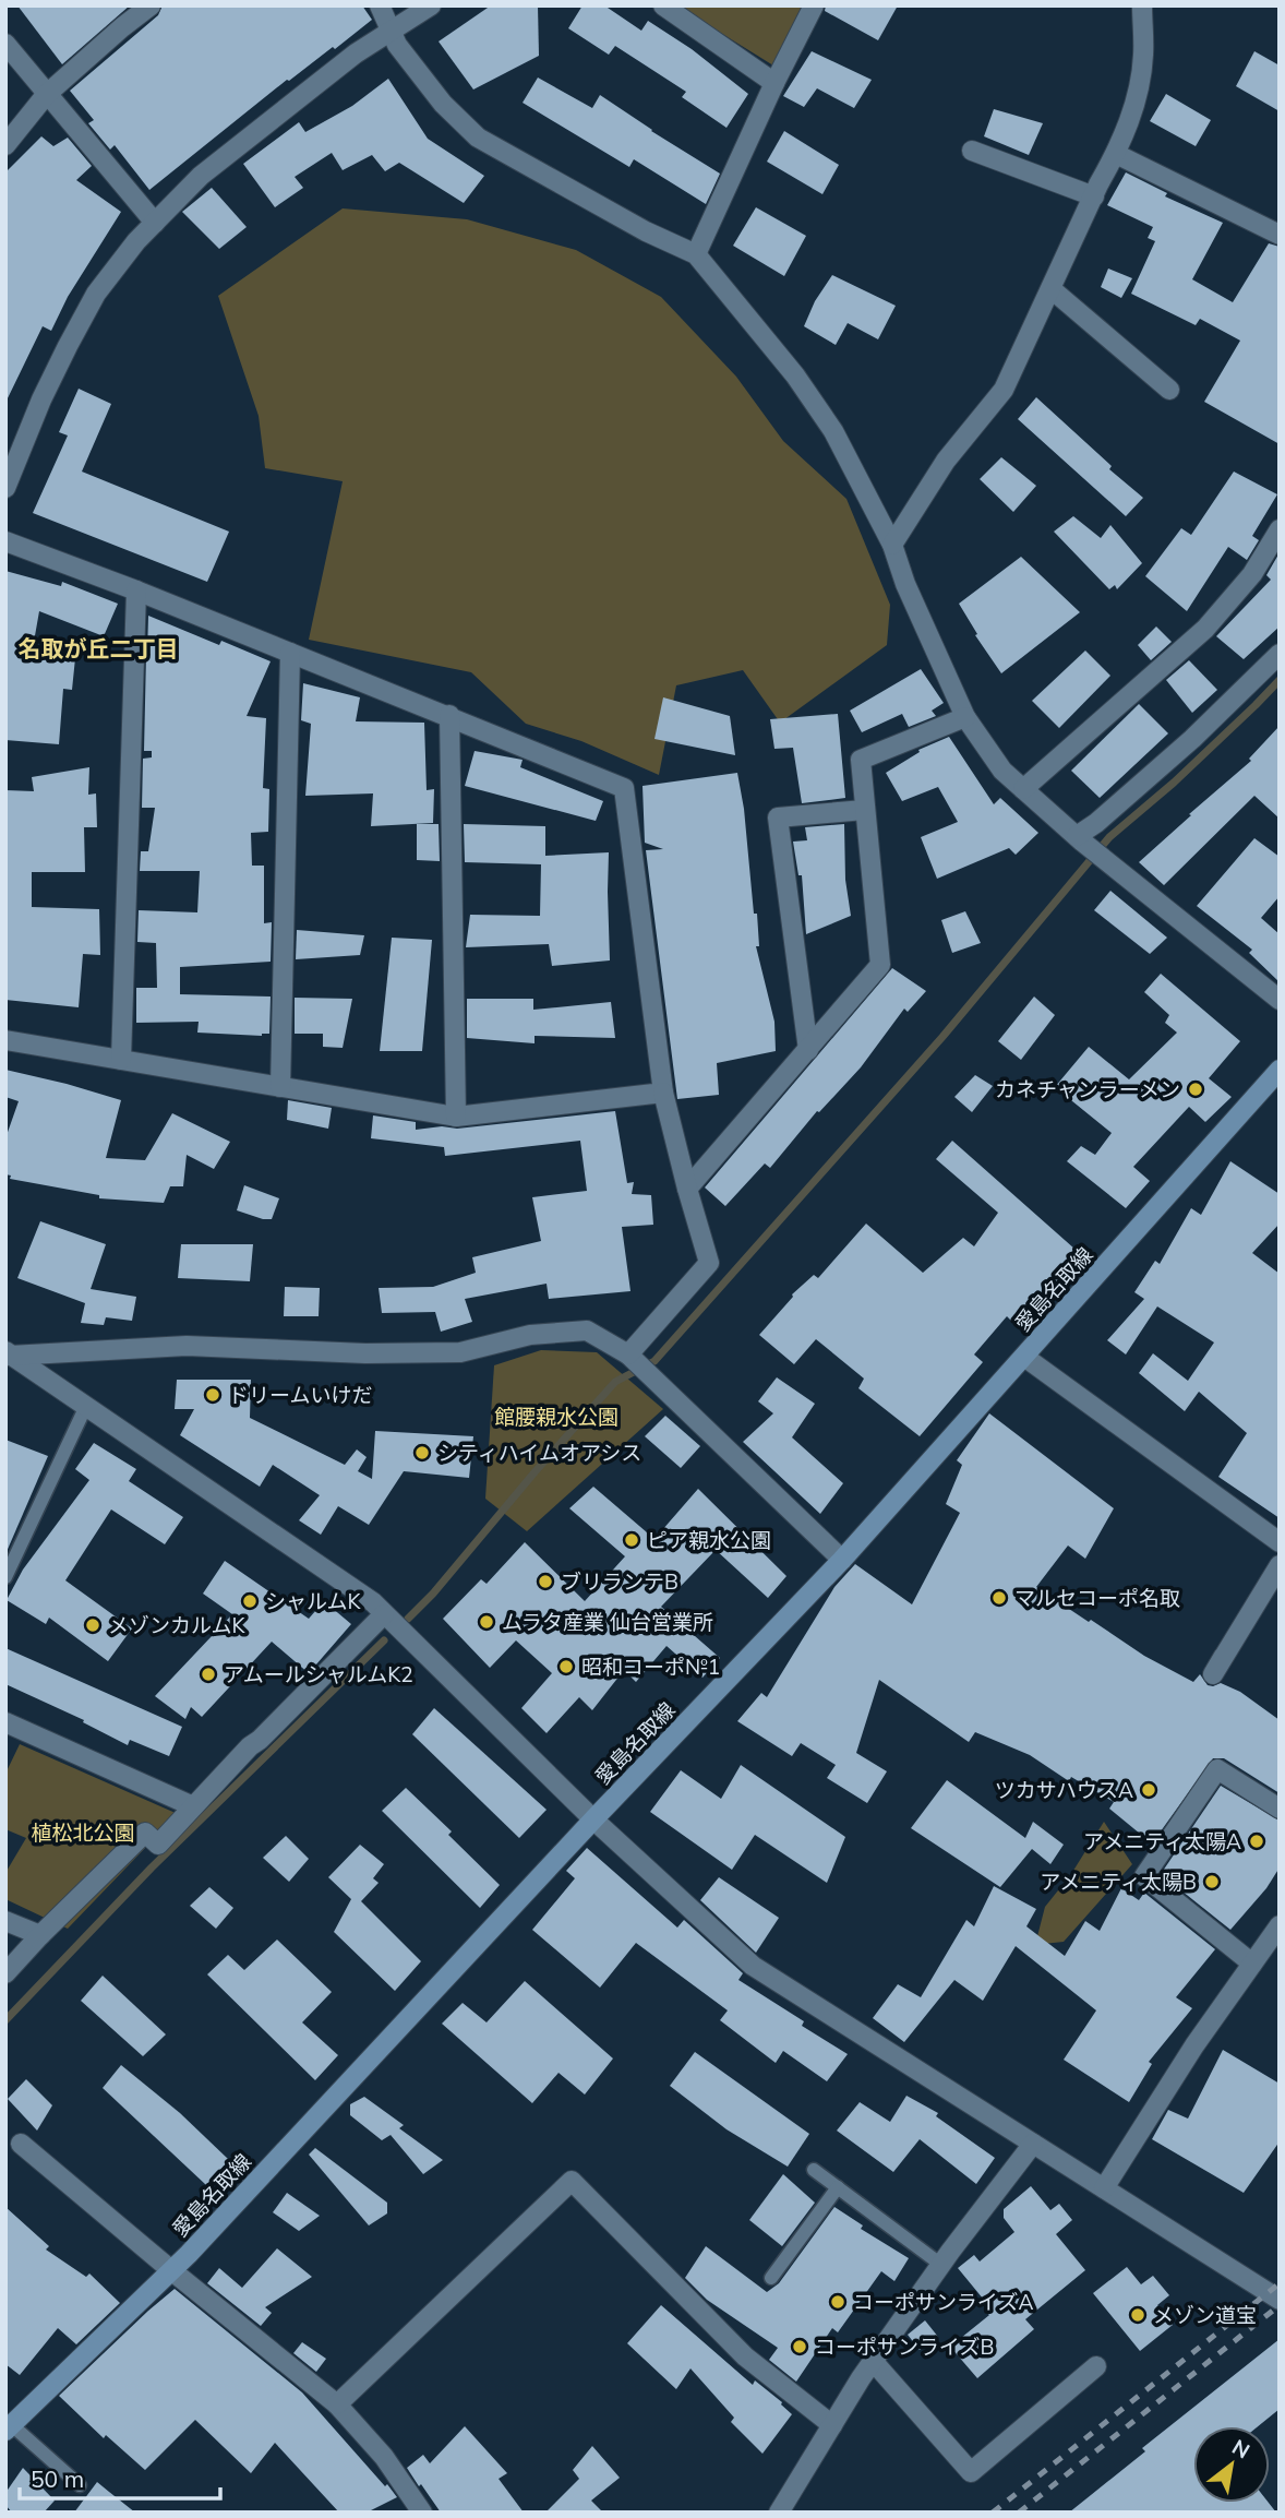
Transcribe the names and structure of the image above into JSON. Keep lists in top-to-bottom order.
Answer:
{
  "streets": {
    "main road": ["愛島名取線"]
  },
  "districts": ["名取が丘二丁目"],
  "parks": ["館腰親水公園", "植松北公園"],
  "places": [
    "カネチャンラーメン",
    "ドリームいけだ",
    "シティハイムオアシス",
    "ピア親水公園",
    "ブリランテB",
    "マルセコーポ名取",
    "シャルムK",
    "ムラタ産業 仙台営業所",
    "メゾンカルムK",
    "昭和コーポ№1",
    "アムールシャルムK2",
    "ツカサハウスA",
    "アメニティ太陽A",
    "アメニティ太陽B",
    "コーポサンライズA",
    "メゾン道宝",
    "コーポサンライズB"
  ],
  "scale_bar": "50 m",
  "north": "top right"
}
